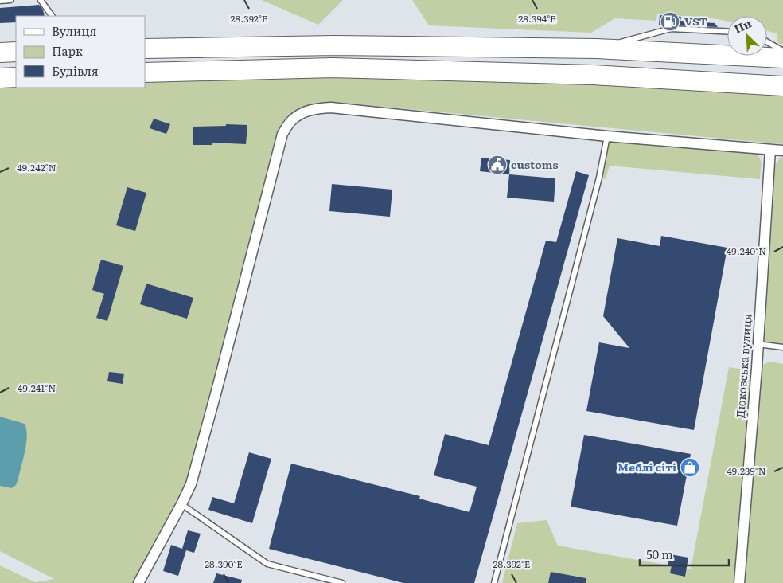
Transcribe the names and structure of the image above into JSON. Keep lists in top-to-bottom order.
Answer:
{
  "streets": {
    "street": ["Дюковська вулиця"]
  },
  "places": {
    "fuel station": ["VST"],
    "public building": ["customs"],
    "shop": ["Меблі сіті"]
  },
  "legend": ["Вулиця", "Парк", "Будівля"],
  "scale_bar": "50 m",
  "north": "top left",
  "coordinates": [
    "28.392°E",
    "28.394°E",
    "49.242°N",
    "49.240°N",
    "49.241°N",
    "49.239°N",
    "28.390°E"
  ]
}
